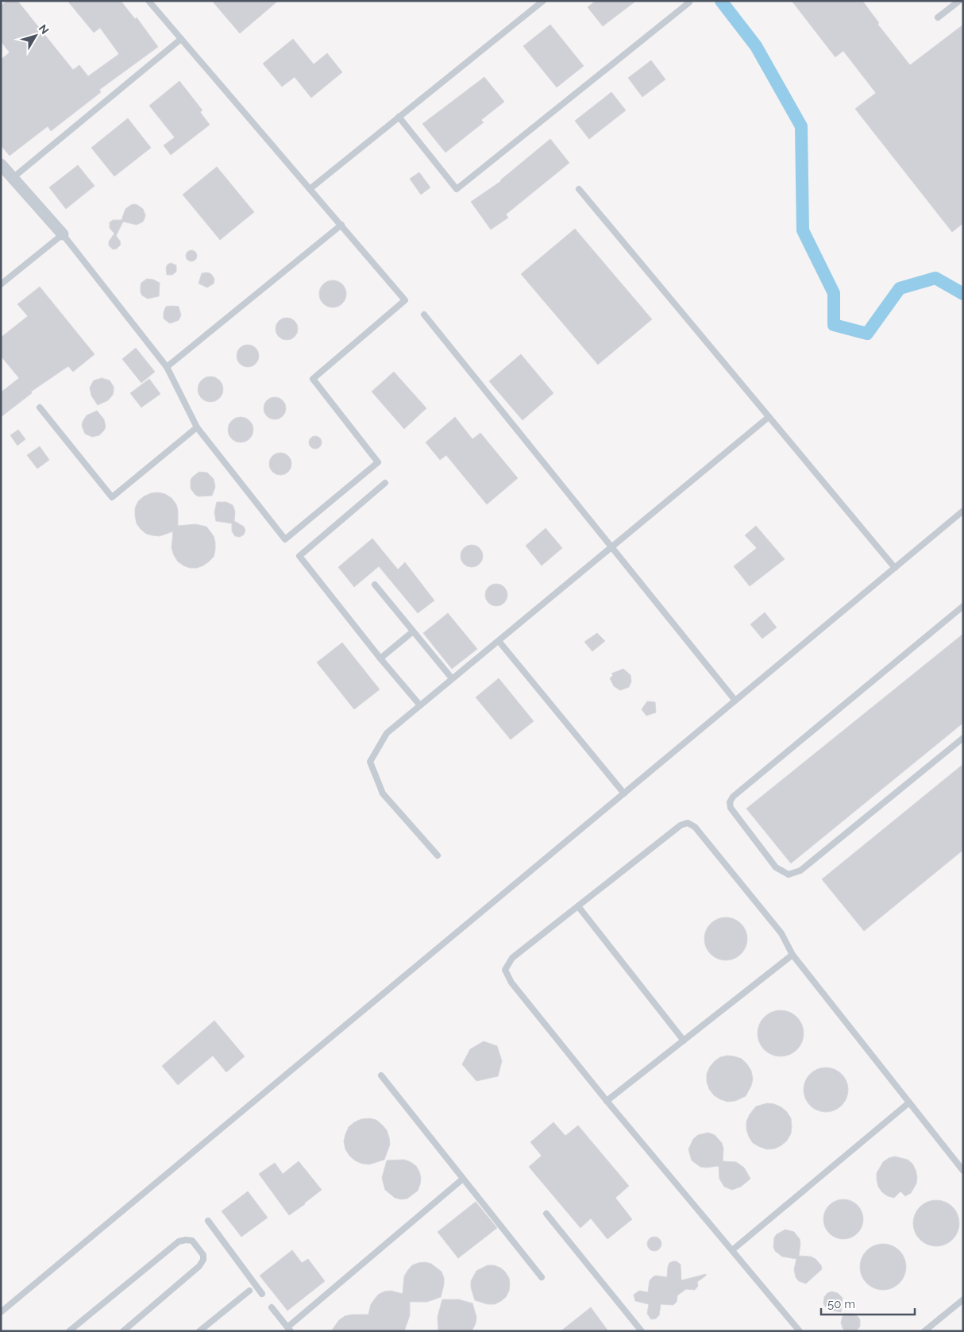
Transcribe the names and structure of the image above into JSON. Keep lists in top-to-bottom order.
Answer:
{
  "scale_bar": "50 m",
  "north": "top right"
}
